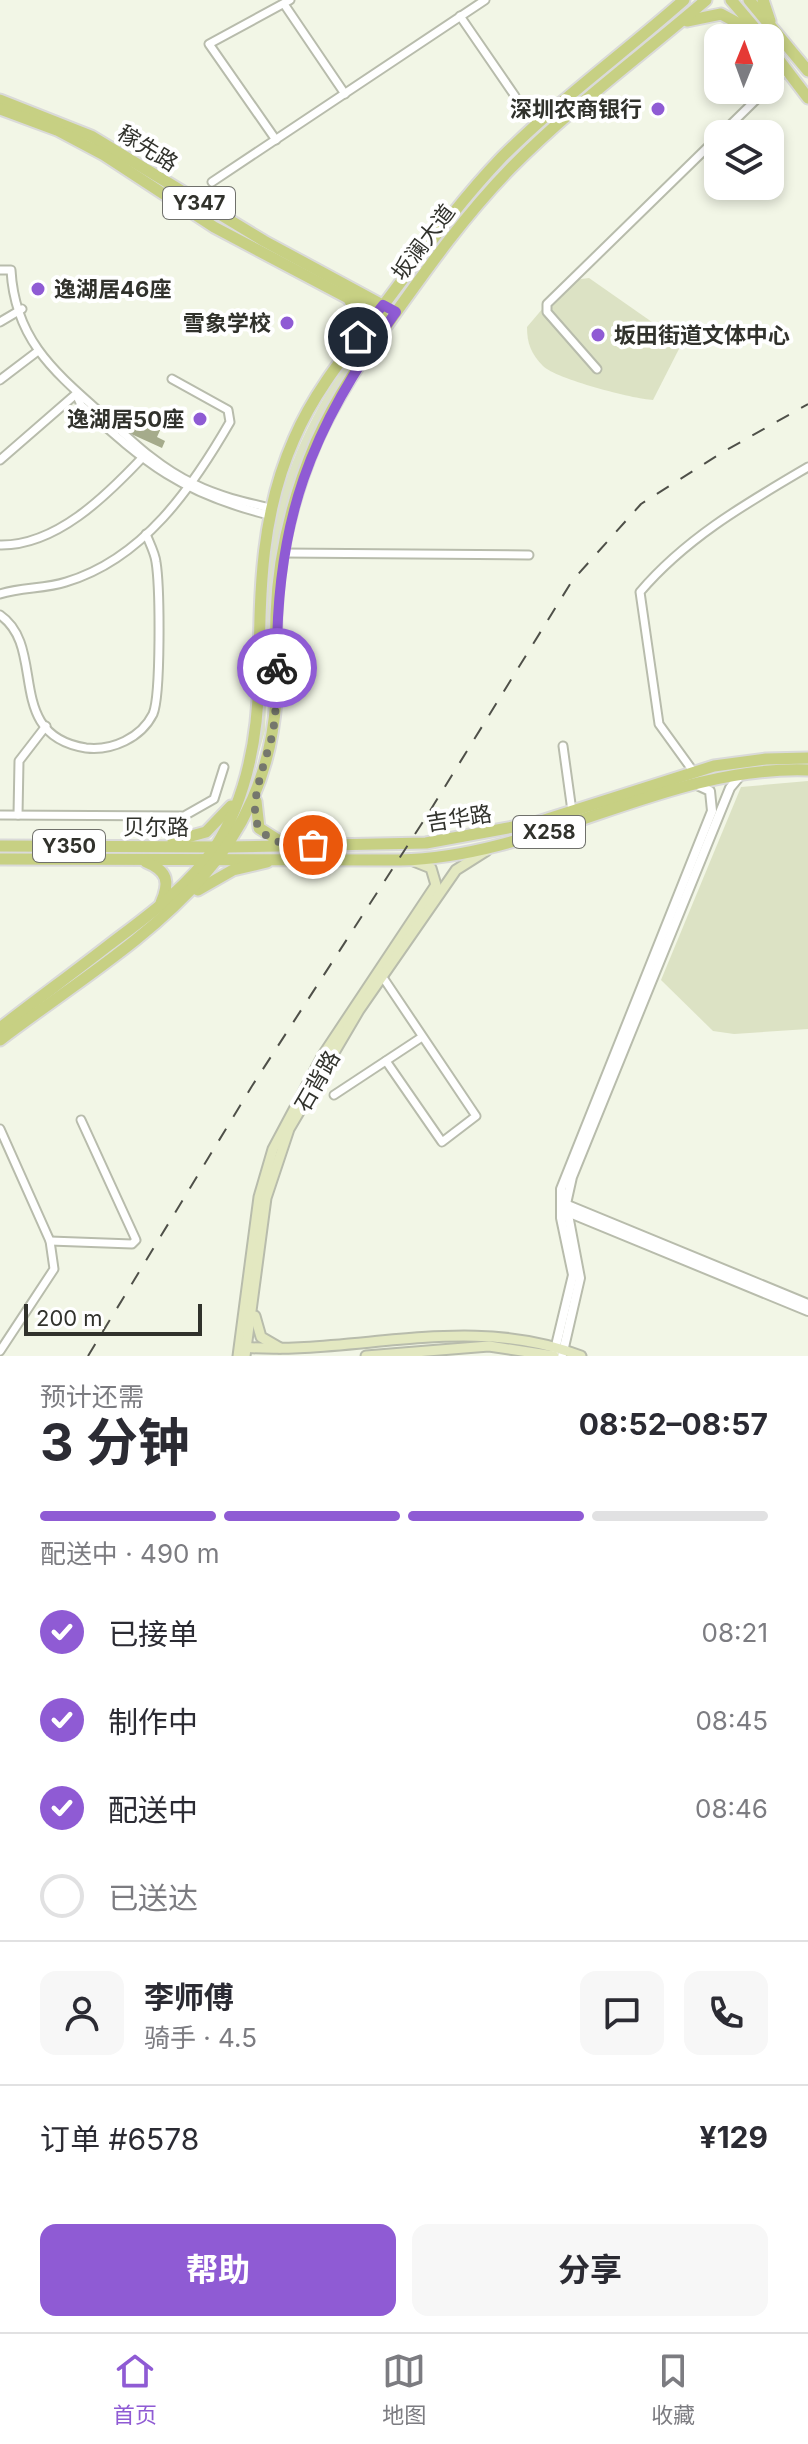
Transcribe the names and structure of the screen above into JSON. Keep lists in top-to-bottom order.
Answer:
{
  "streets": {
    "main road": [
      "稼先路",
      "Y347",
      "坂澜大道",
      "吉华路",
      "贝尔路",
      "X258",
      "Y350",
      "石背路"
    ]
  },
  "crossings": [
    ["稼先路", "坂澜大道"],
    ["坂澜大道", "吉华路"],
    ["坂澜大道", "贝尔路"],
    ["吉华路", "贝尔路"],
    ["吉华路", "X258"],
    ["吉华路", "石背路"]
  ],
  "places": [
    "深圳农商银行",
    "逸湖居46座",
    "雪象学校",
    "坂田街道文体中心",
    "逸湖居50座"
  ],
  "scale_bar": "200 m",
  "north": "top",
  "page": {
    "scale": "200 m",
    "heading": ["3 分钟", "预计还需", "08:52–08:57"],
    "panel": [
      "李师傅",
      "骑手 · 4.5",
      "订单 #6578",
      "¥129"
    ],
    "bar": "配送中 · 490 m",
    "list": [
      ["已接单", "08:21"],
      ["制作中", "08:45"],
      ["配送中", "08:46"],
      "已送达"
    ],
    "buttons": ["帮助", "分享"],
    "tabs": ["首页", "地图", "收藏"]
  }
}
